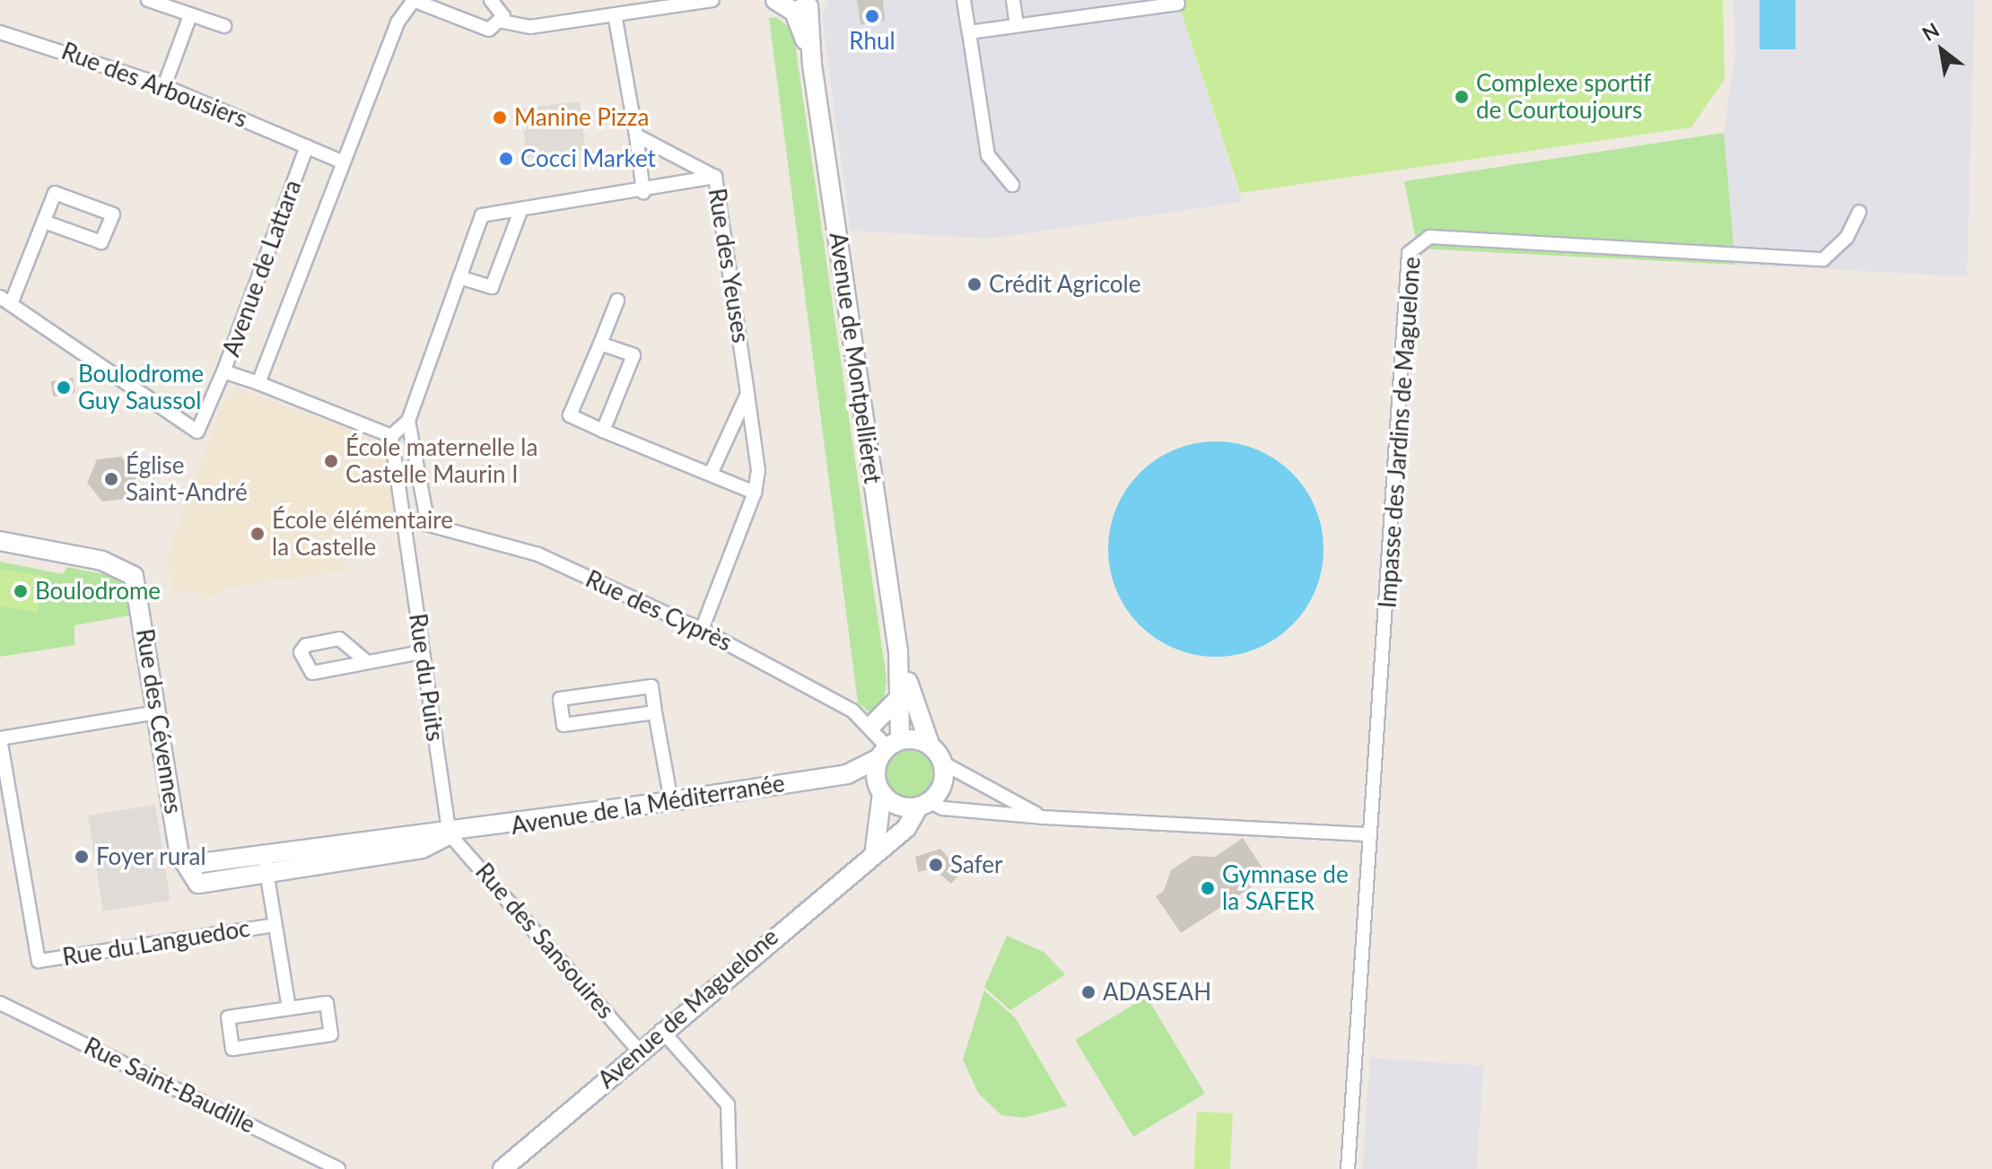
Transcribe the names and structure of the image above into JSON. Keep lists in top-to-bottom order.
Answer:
{
  "streets": {
    "street": [
      "Rue des Arbousiers",
      "Rue des Yeuses",
      "Avenue de Lattara",
      "Avenue de Montpelliéret",
      "Impasse des Jardins de Maguelone",
      "Rue des Cyprès",
      "Rue du Puits",
      "Rue des Cévennes",
      "Avenue de la Méditerranée",
      "Rue des Sansouires",
      "Rue du Languedoc",
      "Avenue de Maguelone",
      "Rue Saint-Baudille"
    ]
  },
  "crossings": [
    ["Rue des Arbousiers", "Avenue de Lattara"],
    ["Rue des Yeuses", "Rue des Cyprès"],
    ["Avenue de Montpelliéret", "Rue des Cyprès"],
    ["Avenue de Montpelliéret", "Avenue de la Méditerranée"],
    ["Avenue de Montpelliéret", "Avenue de Maguelone"],
    ["Rue des Cyprès", "Rue du Puits"],
    ["Rue des Cyprès", "Avenue de la Méditerranée"],
    ["Rue des Cyprès", "Avenue de Maguelone"],
    ["Rue du Puits", "Avenue de la Méditerranée"],
    ["Rue du Puits", "Rue des Sansouires"],
    ["Rue des Cévennes", "Avenue de la Méditerranée"],
    ["Avenue de la Méditerranée", "Rue des Sansouires"],
    ["Avenue de la Méditerranée", "Avenue de Maguelone"],
    ["Rue des Sansouires", "Avenue de Maguelone"]
  ],
  "places": [
    "Rhul",
    "Complexe sportif de Courtoujours",
    "Manine Pizza",
    "Cocci Market",
    "Crédit Agricole",
    "Boulodrome Guy Saussol",
    "École maternelle la Castelle Maurin I",
    "Église Saint-André",
    "École élémentaire la Castelle",
    "Boulodrome",
    "Foyer rural",
    "Safer",
    "Gymnase de la SAFER",
    "ADASEAH"
  ],
  "north": "top left"
}
